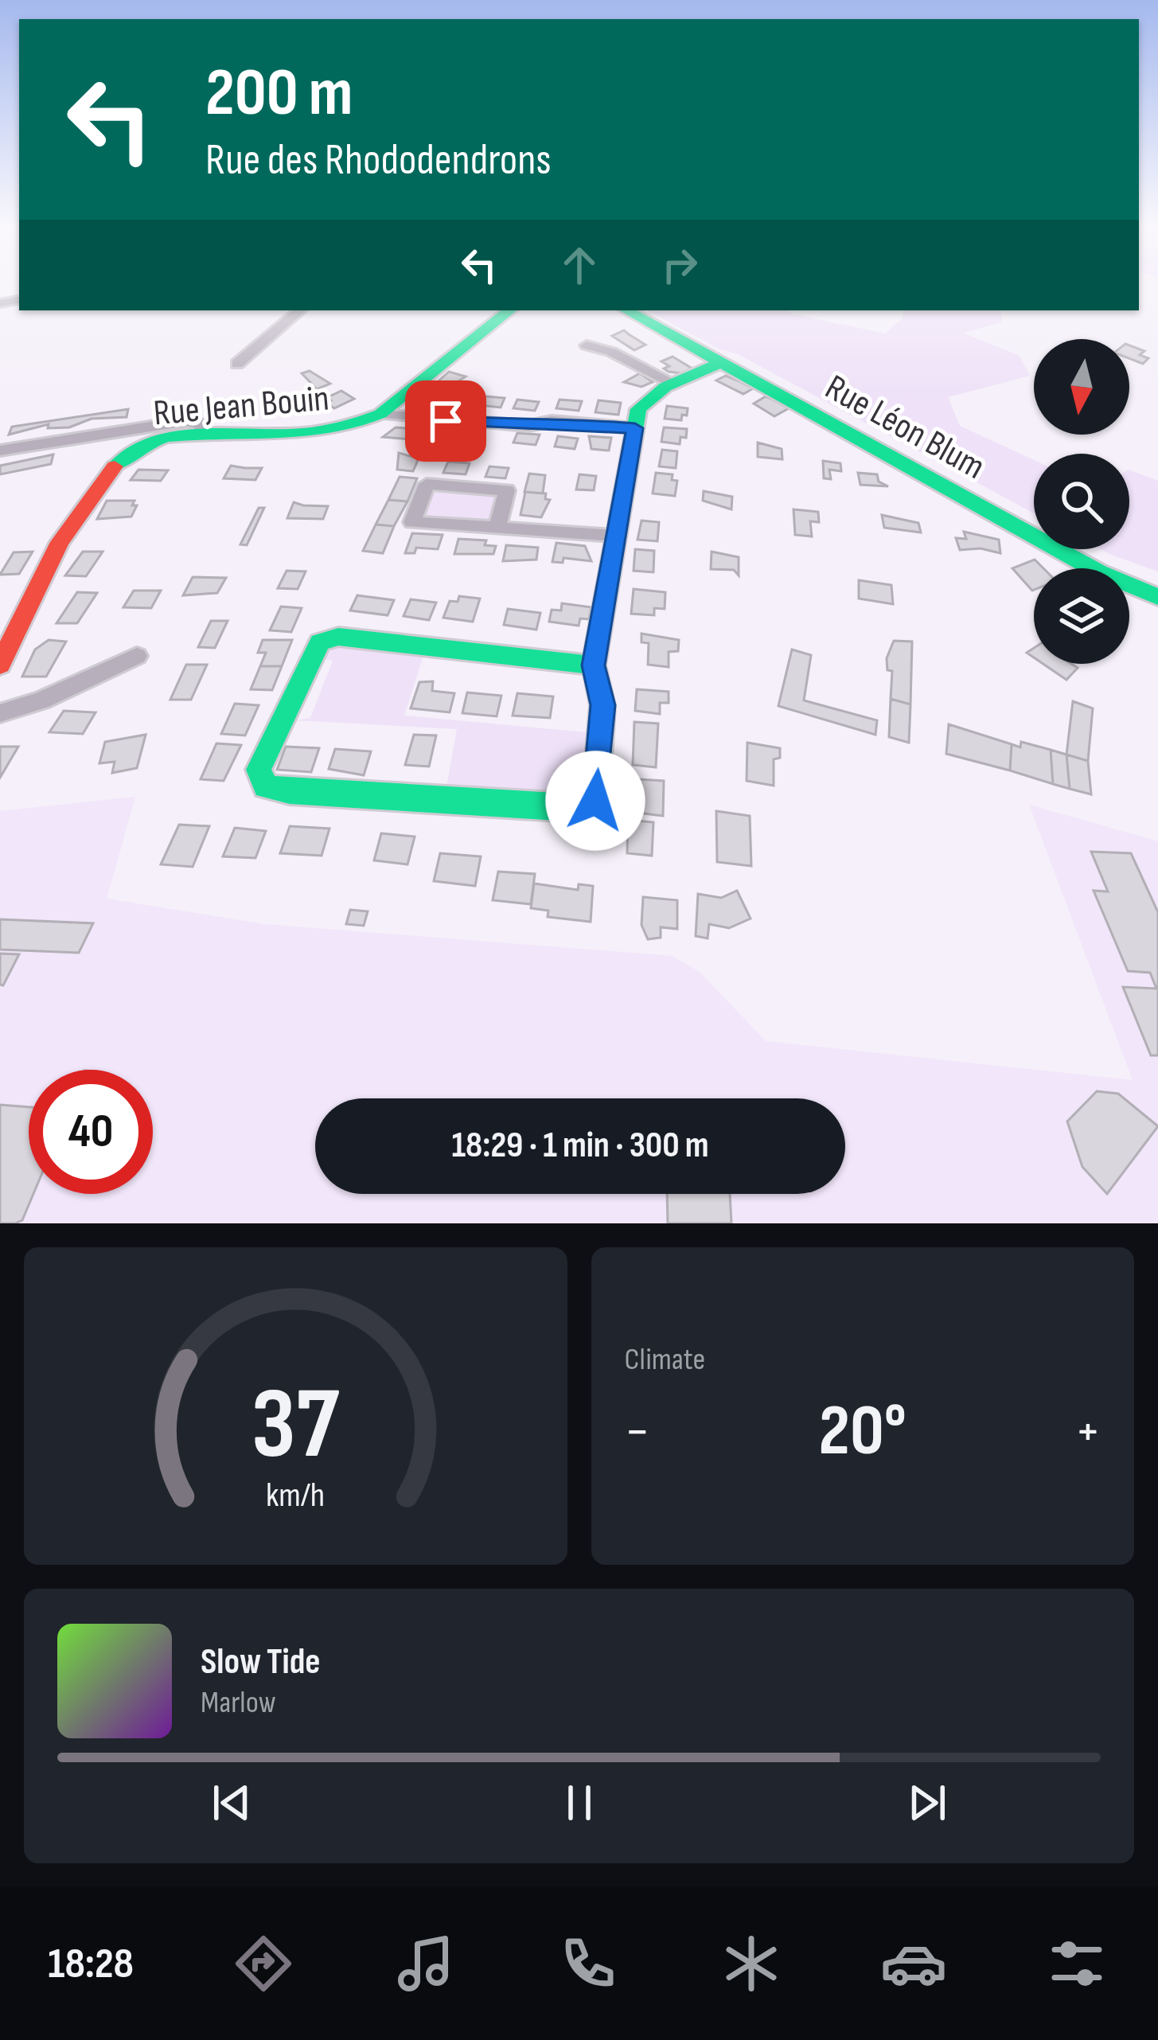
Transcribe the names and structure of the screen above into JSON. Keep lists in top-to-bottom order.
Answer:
{
  "streets": {
    "street": ["Rue Jean Bouin", "Rue Léon Blum"]
  },
  "north": "bottom",
  "page": {
    "turn": ["200 m", "Rue des Rhododendrons"],
    "limit": "40",
    "trip": "18:29 · 1 min · 300 m",
    "tile": "Climate",
    "heat": ["−", "20°", "+"],
    "song": ["Slow Tide", "Marlow"],
    "tabs": "18:28",
    "gauge": ["37", "km/h"]
  }
}
